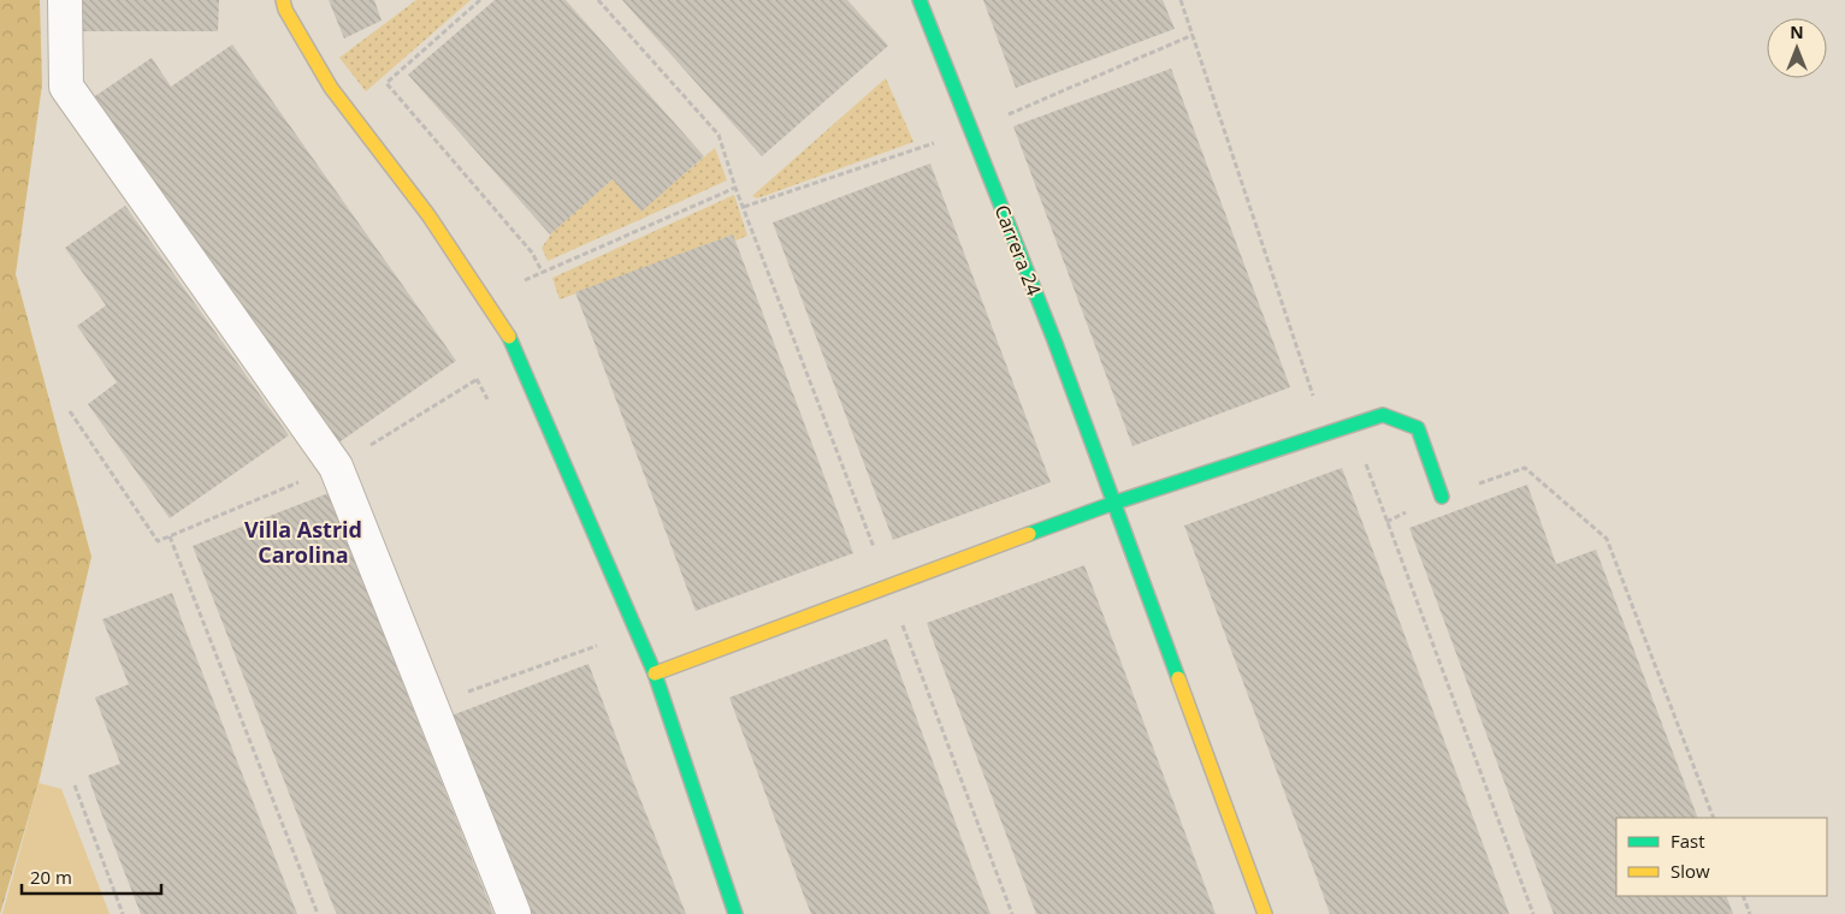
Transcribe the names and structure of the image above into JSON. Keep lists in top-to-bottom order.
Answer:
{
  "streets": {
    "street": ["Carrera 24"]
  },
  "districts": ["Villa Astrid Carolina"],
  "legend": ["Fast", "Slow"],
  "scale_bar": "20 m",
  "north": "top"
}
